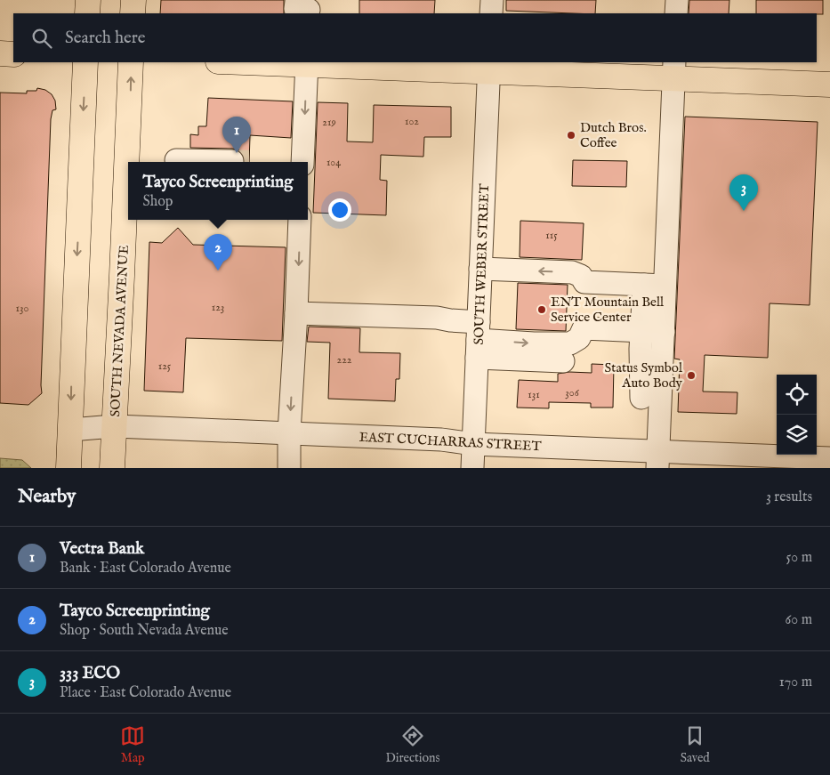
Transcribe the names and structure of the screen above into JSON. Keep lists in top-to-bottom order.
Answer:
{
  "streets": {
    "main road": ["SOUTH NEVADA AVENUE"],
    "street": ["SOUTH WEBER STREET", "EAST CUCHARRAS STREET"]
  },
  "crossings": [
    ["SOUTH WEBER STREET", "EAST CUCHARRAS STREET"],
    ["SOUTH NEVADA AVENUE", "EAST CUCHARRAS STREET"]
  ],
  "places": ["Dutch Bros. Coffee", "ENT Mountain Bell Service Center", "Status Symbol Auto Body"],
  "house_numbers": [
    "102",
    "219",
    "104",
    "115",
    "123",
    "130",
    "222",
    "125",
    "306",
    "131"
  ],
  "page": {
    "search": "Search here",
    "pins": ["1", "3", "2"],
    "popup": ["Tayco Screenprinting", "Shop"],
    "heading": ["Nearby", "3 results"],
    "list": [
      {
        "mark": "1",
        "name": "Vectra Bank",
        "note": "Bank · East Colorado Avenue",
        "value": "50 m"
      },
      {
        "mark": "2",
        "name": "Tayco Screenprinting",
        "note": "Shop · South Nevada Avenue",
        "value": "60 m"
      },
      {
        "mark": "3",
        "name": "333 ECO",
        "note": "Place · East Colorado Avenue",
        "value": "170 m"
      }
    ],
    "nav": ["Map", "Directions", "Saved"]
  }
}
